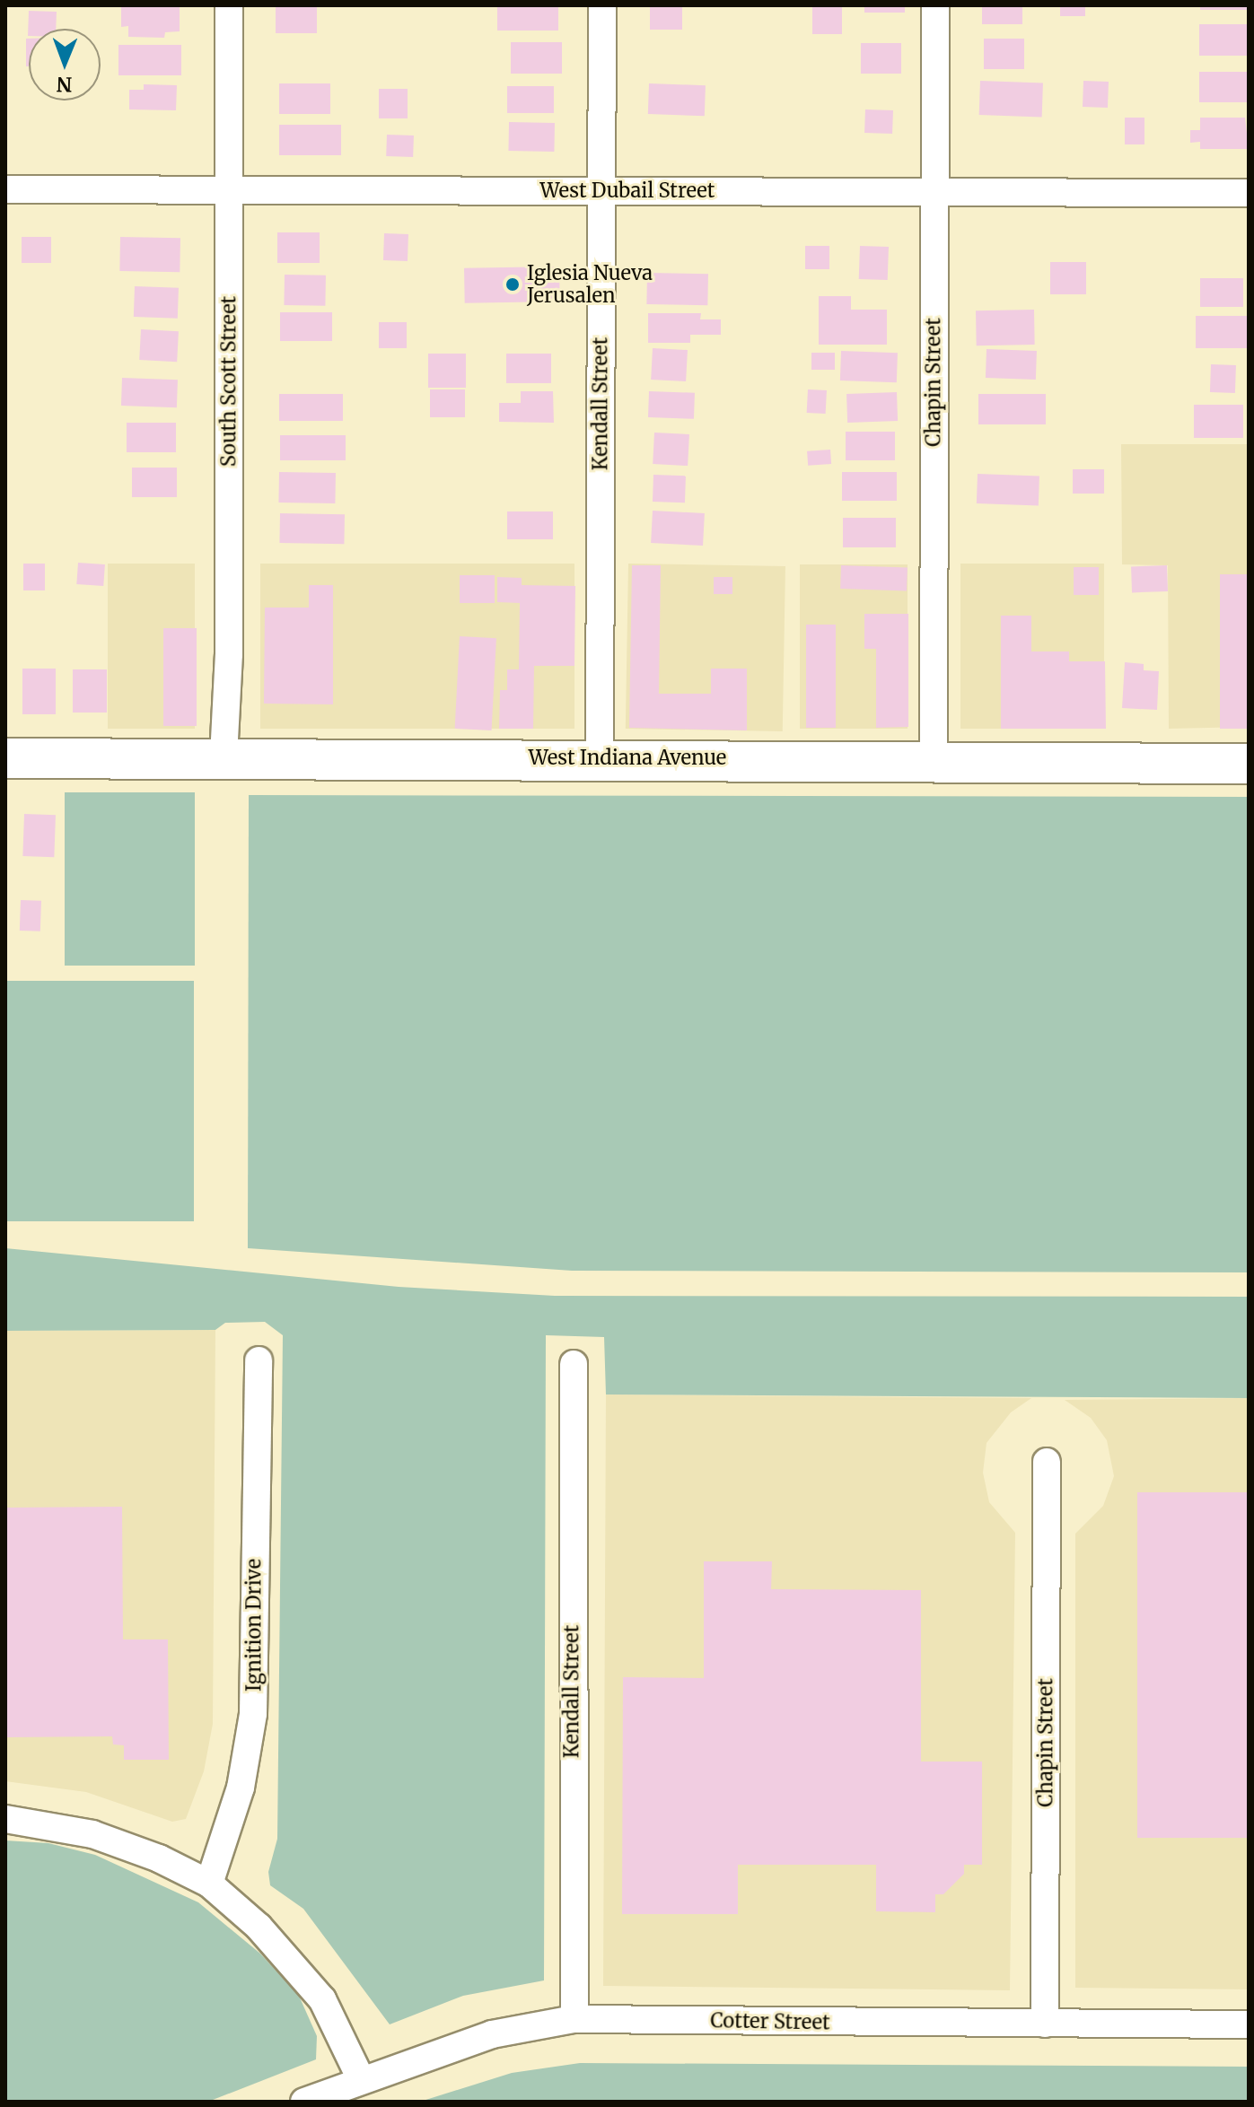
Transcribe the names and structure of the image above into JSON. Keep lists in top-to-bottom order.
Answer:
{
  "streets": {
    "street": [
      "West Dubail Street",
      "South Scott Street",
      "Chapin Street",
      "Kendall Street",
      "West Indiana Avenue",
      "Ignition Drive",
      "Cotter Street"
    ]
  },
  "crossings": [
    ["West Dubail Street", "South Scott Street"],
    ["West Dubail Street", "Chapin Street"],
    ["West Dubail Street", "Kendall Street"],
    ["South Scott Street", "West Indiana Avenue"],
    ["Chapin Street", "West Indiana Avenue"],
    ["Chapin Street", "Cotter Street"],
    ["Kendall Street", "West Indiana Avenue"],
    ["Kendall Street", "Cotter Street"]
  ],
  "places": ["Iglesia Nueva Jerusalen"],
  "north": "bottom"
}
